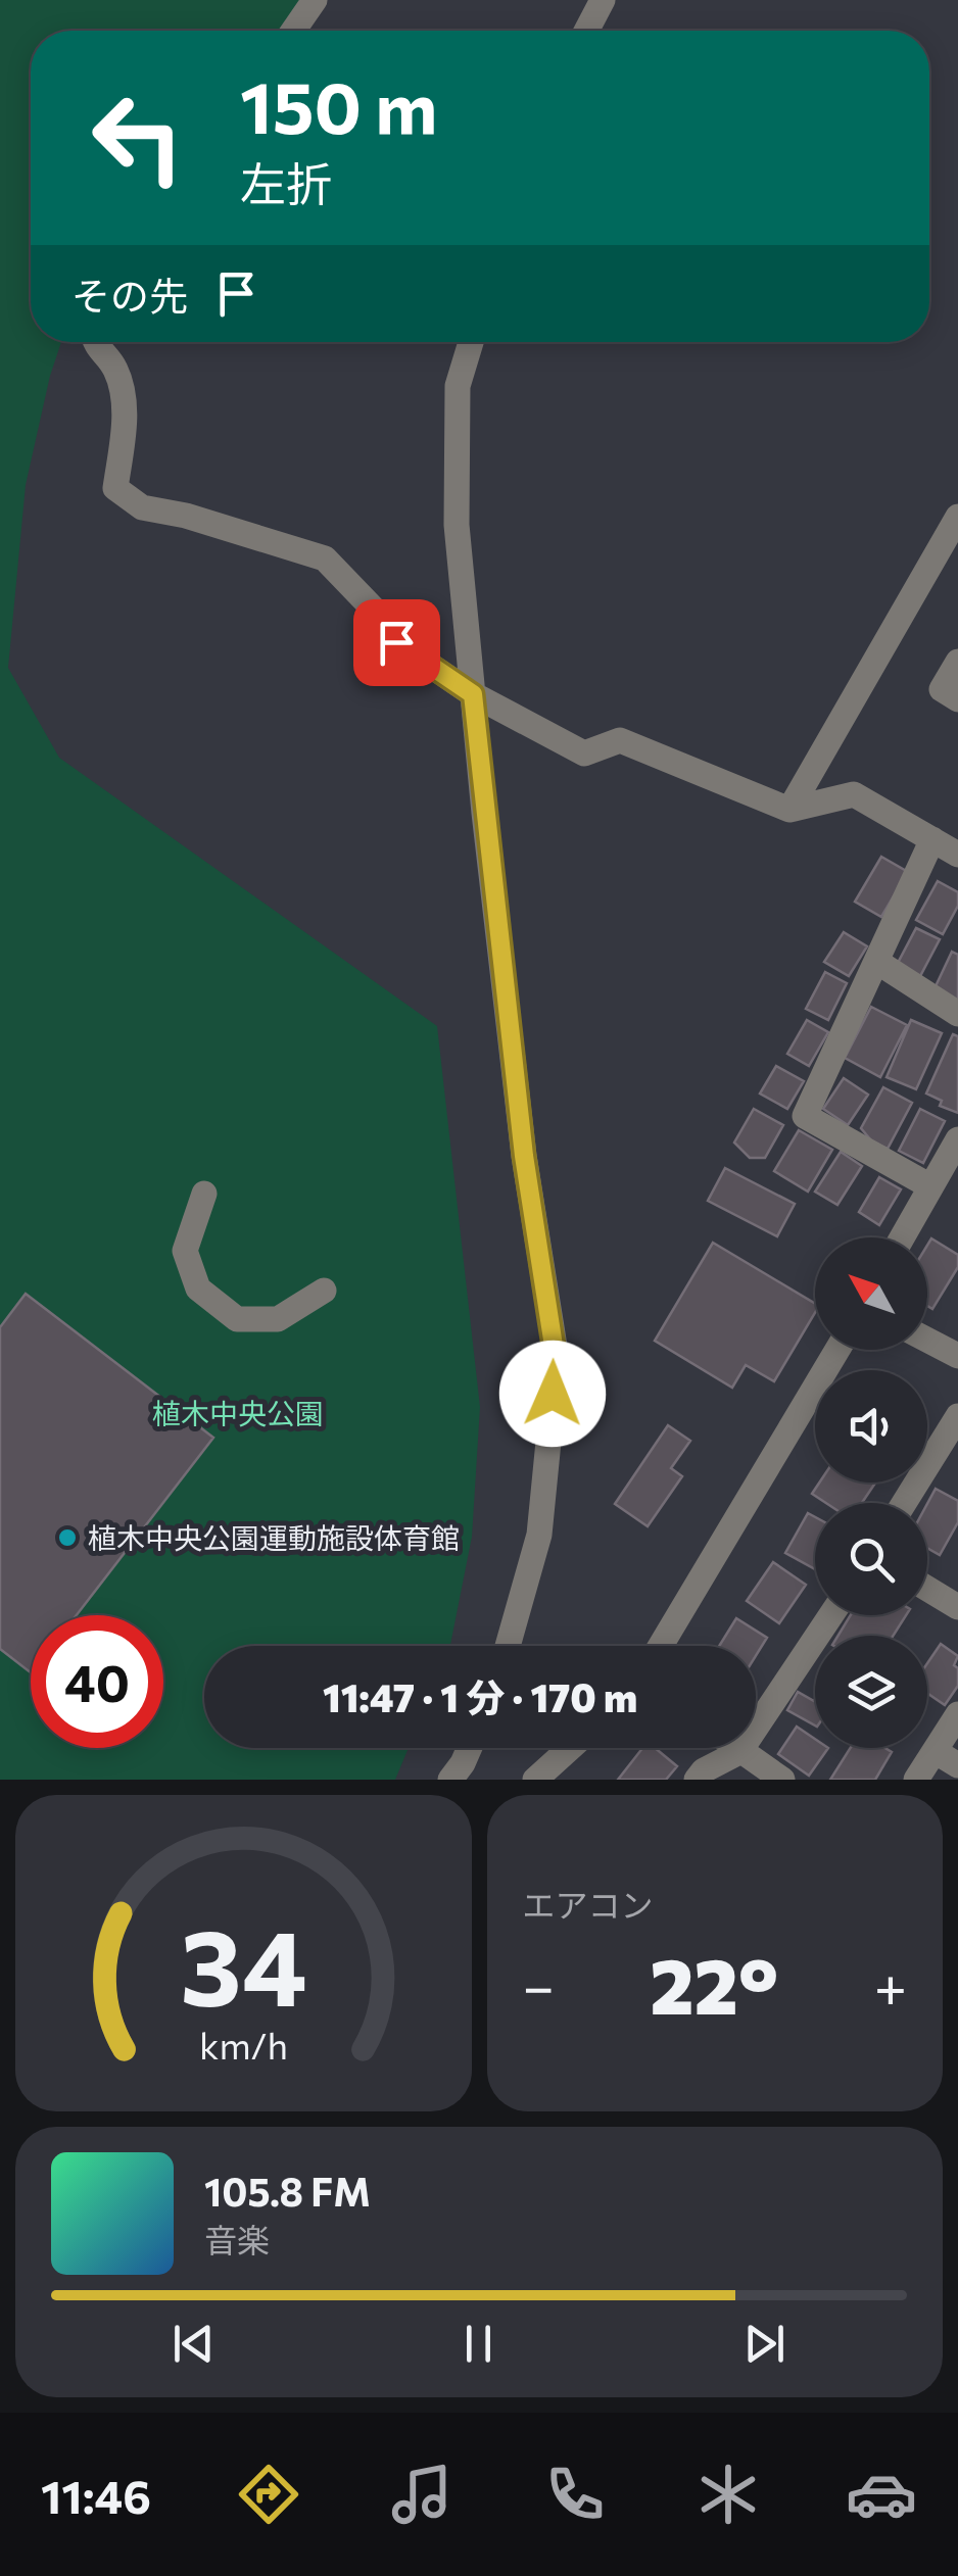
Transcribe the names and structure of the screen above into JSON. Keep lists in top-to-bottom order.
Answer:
{
  "parks": ["植木中央公園"],
  "places": ["植木中央公園運動施設体育館"],
  "north": "top left",
  "page": {
    "turn": ["150 m", "左折"],
    "then": "その先",
    "limit": "40",
    "trip": "11:47 · 1 分 · 170 m",
    "tile": "エアコン",
    "heat": ["−", "22°", "+"],
    "song": ["105.8 FM", "音楽"],
    "tabs": "11:46",
    "gauge": ["34", "km/h"]
  }
}
